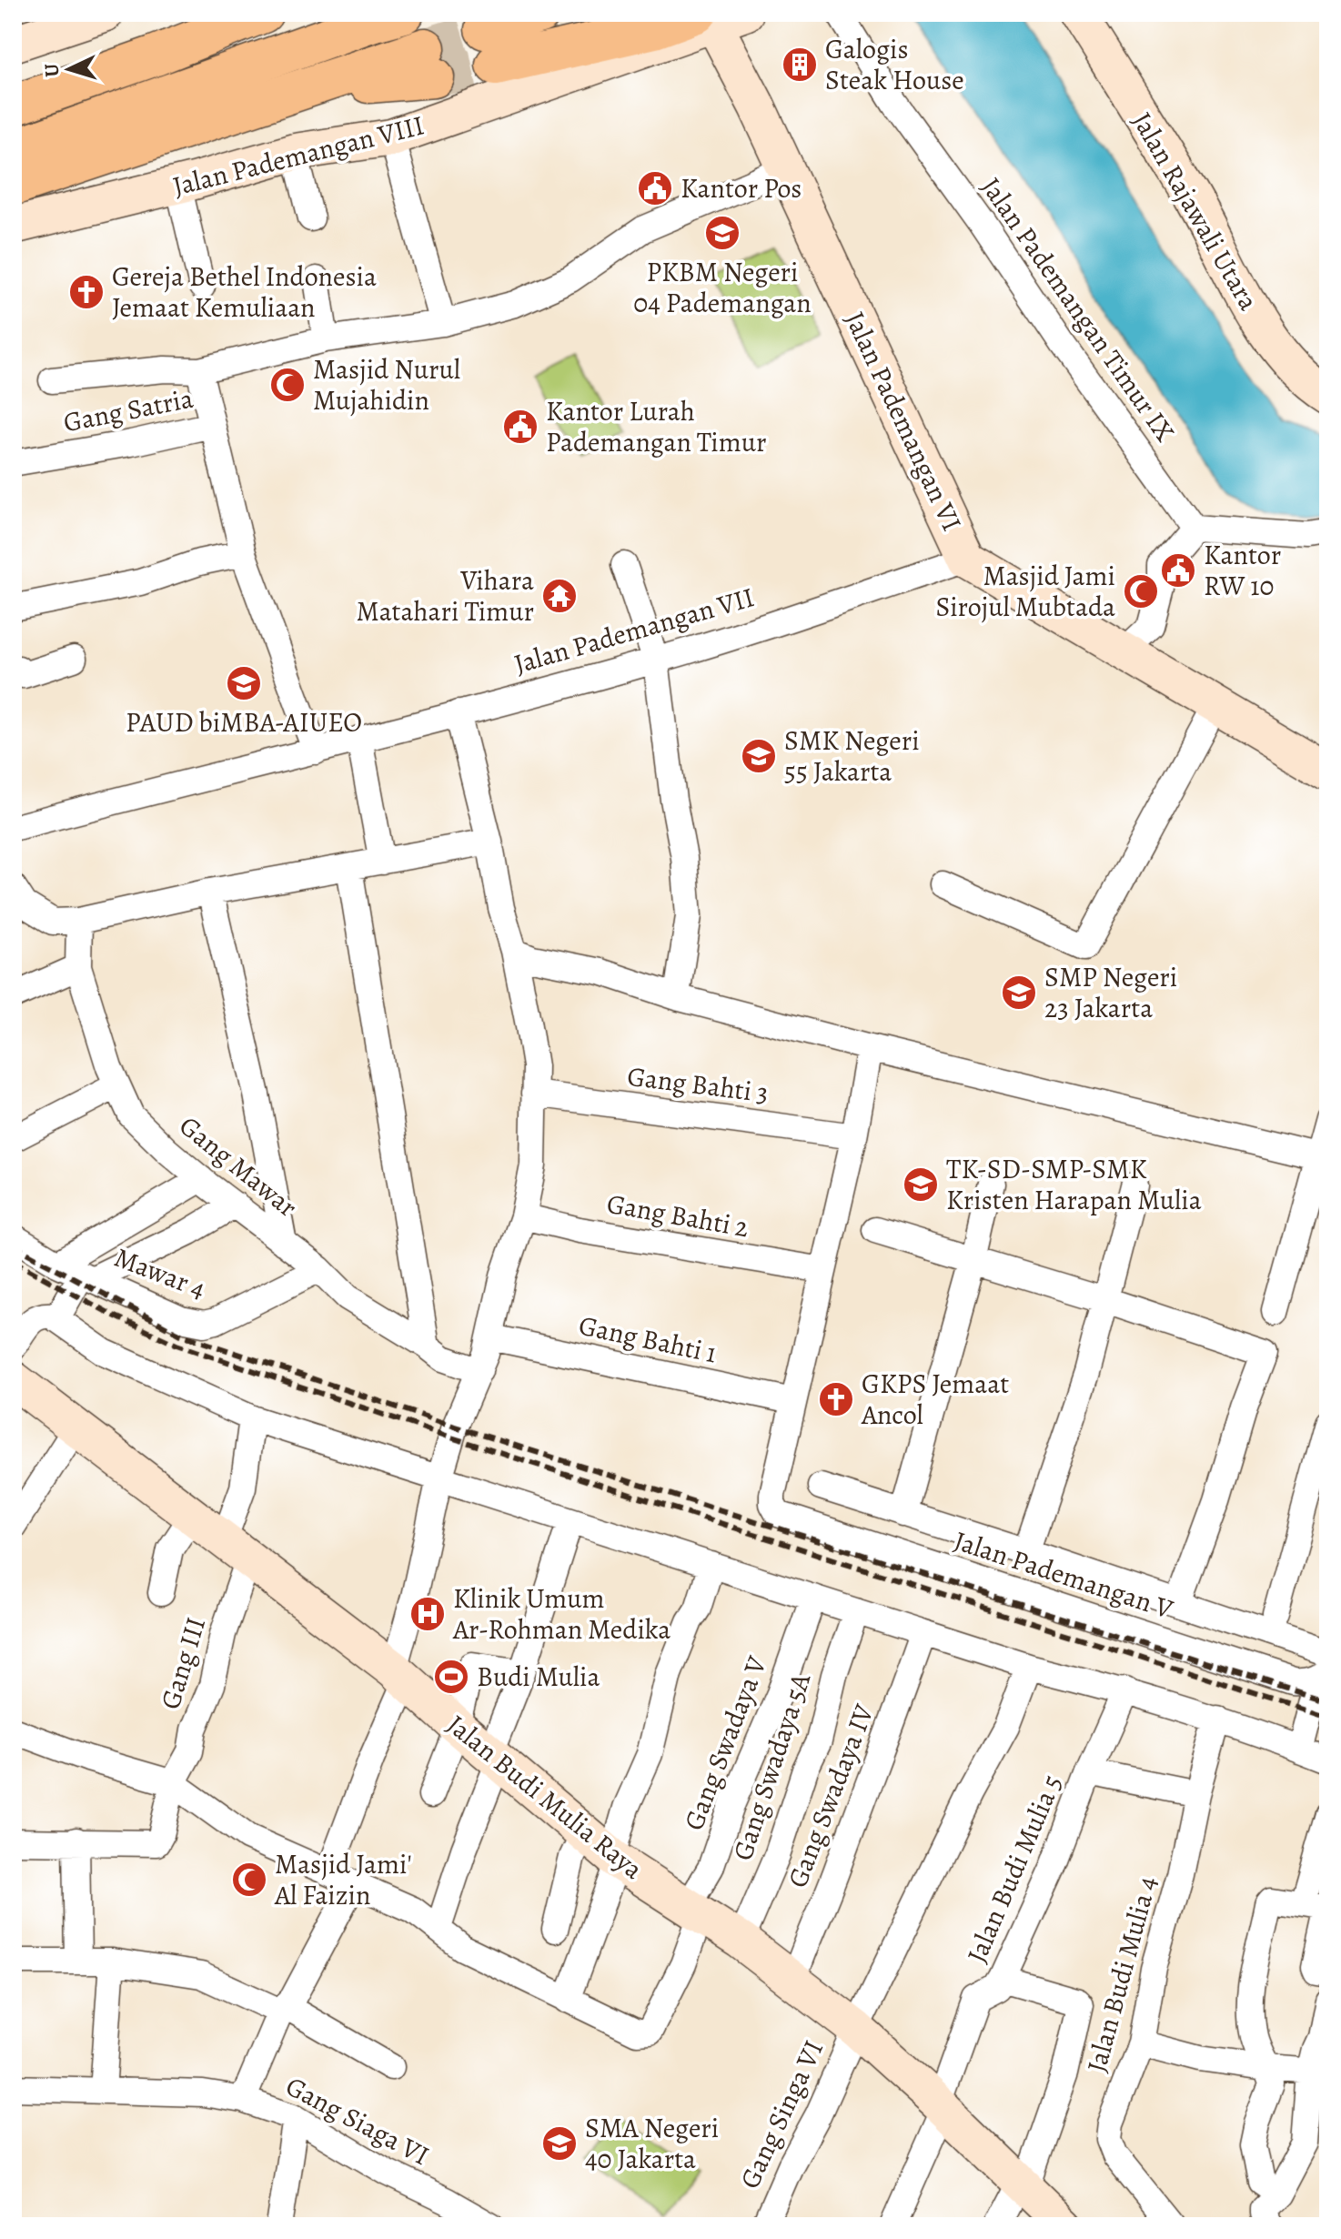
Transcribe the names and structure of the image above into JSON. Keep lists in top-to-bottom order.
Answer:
{
  "streets": {
    "street": [
      "Jalan Pademangan VIII",
      "Jalan Rajawali Utara",
      "Jalan Pademangan Timur IX",
      "Gang Satria",
      "Jalan Pademangan VI",
      "Jalan Pademangan VII",
      "Gang Bahti 3",
      "Gang Mawar",
      "Gang Bahti 2",
      "Mawar 4",
      "Gang Bahti 1",
      "Jalan Pademangan V",
      "Gang III",
      "Gang Swadaya V",
      "Gang Swadaya 5A",
      "Gang Swadaya IV",
      "Jalan Budi Mulia Raya",
      "Jalan Budi Mulia 5",
      "Jalan Budi Mulia 4",
      "Gang Singa VI",
      "Gang Siaga VI"
    ]
  },
  "crossings": [
    ["Jalan Pademangan VIII", "Jalan Pademangan VI"],
    ["Jalan Pademangan VI", "Jalan Pademangan VII"],
    ["Gang Mawar", "Mawar 4"],
    ["Gang Bahti 1", "Jalan Pademangan V"],
    ["Gang III", "Jalan Budi Mulia Raya"],
    ["Gang Swadaya V", "Jalan Budi Mulia Raya"],
    ["Gang Swadaya 5A", "Jalan Budi Mulia Raya"],
    ["Gang Swadaya IV", "Jalan Budi Mulia Raya"],
    ["Jalan Budi Mulia Raya", "Jalan Budi Mulia 5"],
    ["Jalan Budi Mulia Raya", "Gang Singa VI"]
  ],
  "places": {
    "building": ["Galogis Steak House"],
    "public building": ["Kantor Pos", "Kantor Lurah Pademangan Timur", "Kantor RW 10"],
    "school or university": [
      "PKBM Negeri 04 Pademangan",
      "PAUD biMBA-AIUEO",
      "SMK Negeri 55 Jakarta",
      "SMP Negeri 23 Jakarta",
      "TK-SD-SMP-SMK Kristen Harapan Mulia",
      "SMA Negeri 40 Jakarta"
    ],
    "church": ["Gereja Bethel Indonesia Jemaat Kemuliaan", "GKPS Jemaat Ancol"],
    "mosque": ["Masjid Nurul Mujahidin", "Masjid Jami Sirojul Mubtada", "Masjid Jami' Al Faizin"],
    "temple": ["Vihara Matahari Timur"],
    "hospital": ["Klinik Umum Ar-Rohman Medika"],
    "sports": ["Budi Mulia"]
  },
  "north": "left"
}
